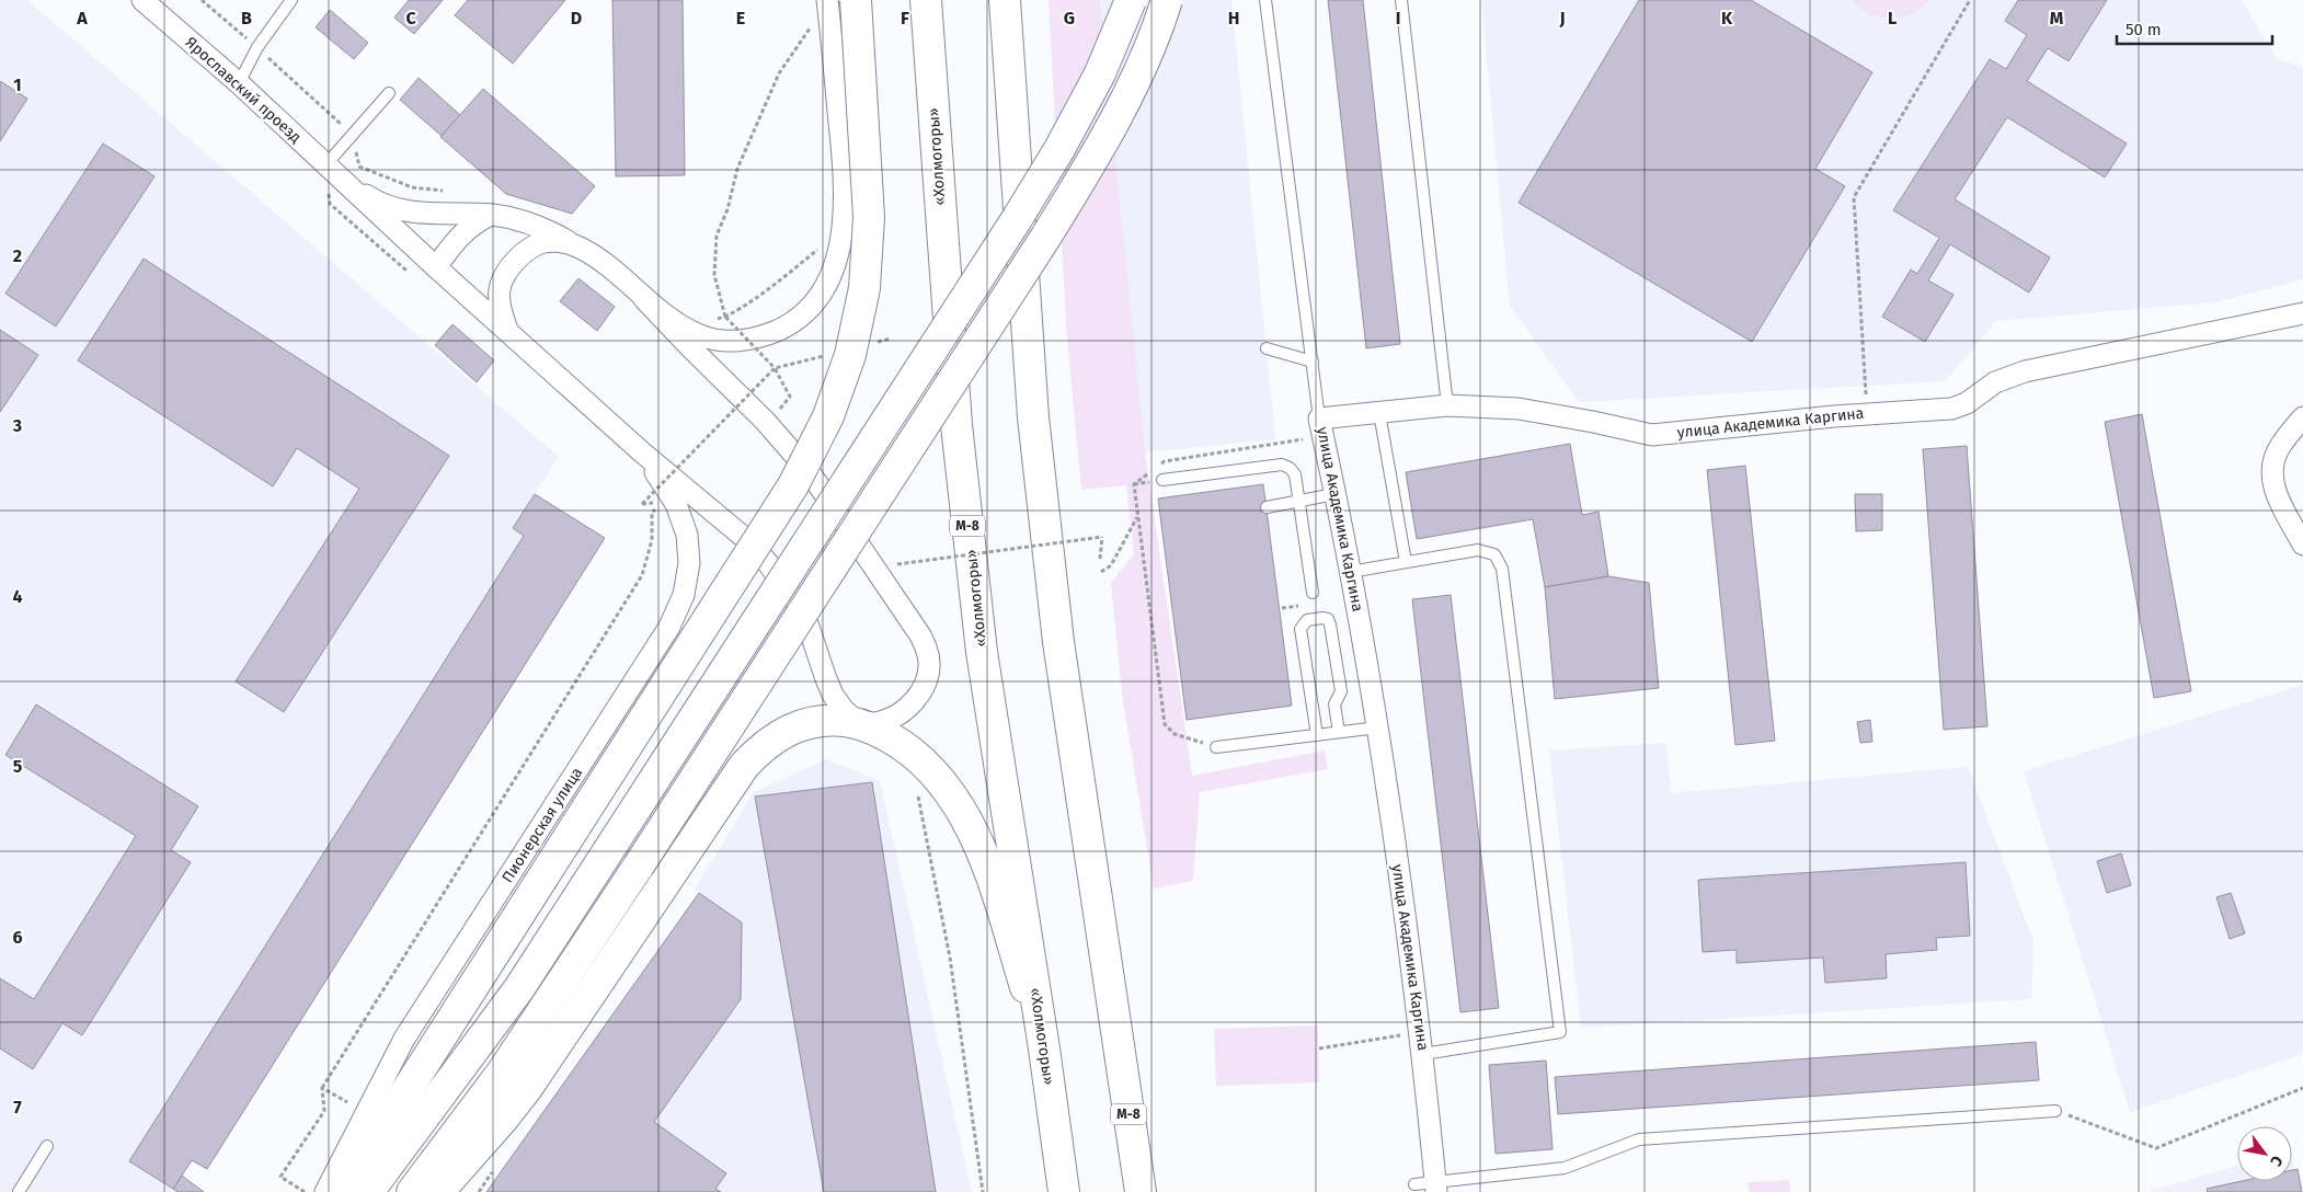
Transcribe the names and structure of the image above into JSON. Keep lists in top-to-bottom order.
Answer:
{
  "streets": {
    "main road": ["«Холмогоры»", "М-8", "Пионерская улица"],
    "street": ["Ярославский проезд", "улица Академика Каргина"]
  },
  "crossings": [
    ["Ярославский проезд", "Пионерская улица"]
  ],
  "scale_bar": "50 m",
  "north": "bottom right",
  "grid": {
    "columns": [
      "A",
      "B",
      "C",
      "D",
      "E",
      "F",
      "G",
      "H",
      "I",
      "J",
      "K",
      "L",
      "M"
    ],
    "rows": [
      "1",
      "2",
      "3",
      "4",
      "5",
      "6",
      "7"
    ]
  }
}
